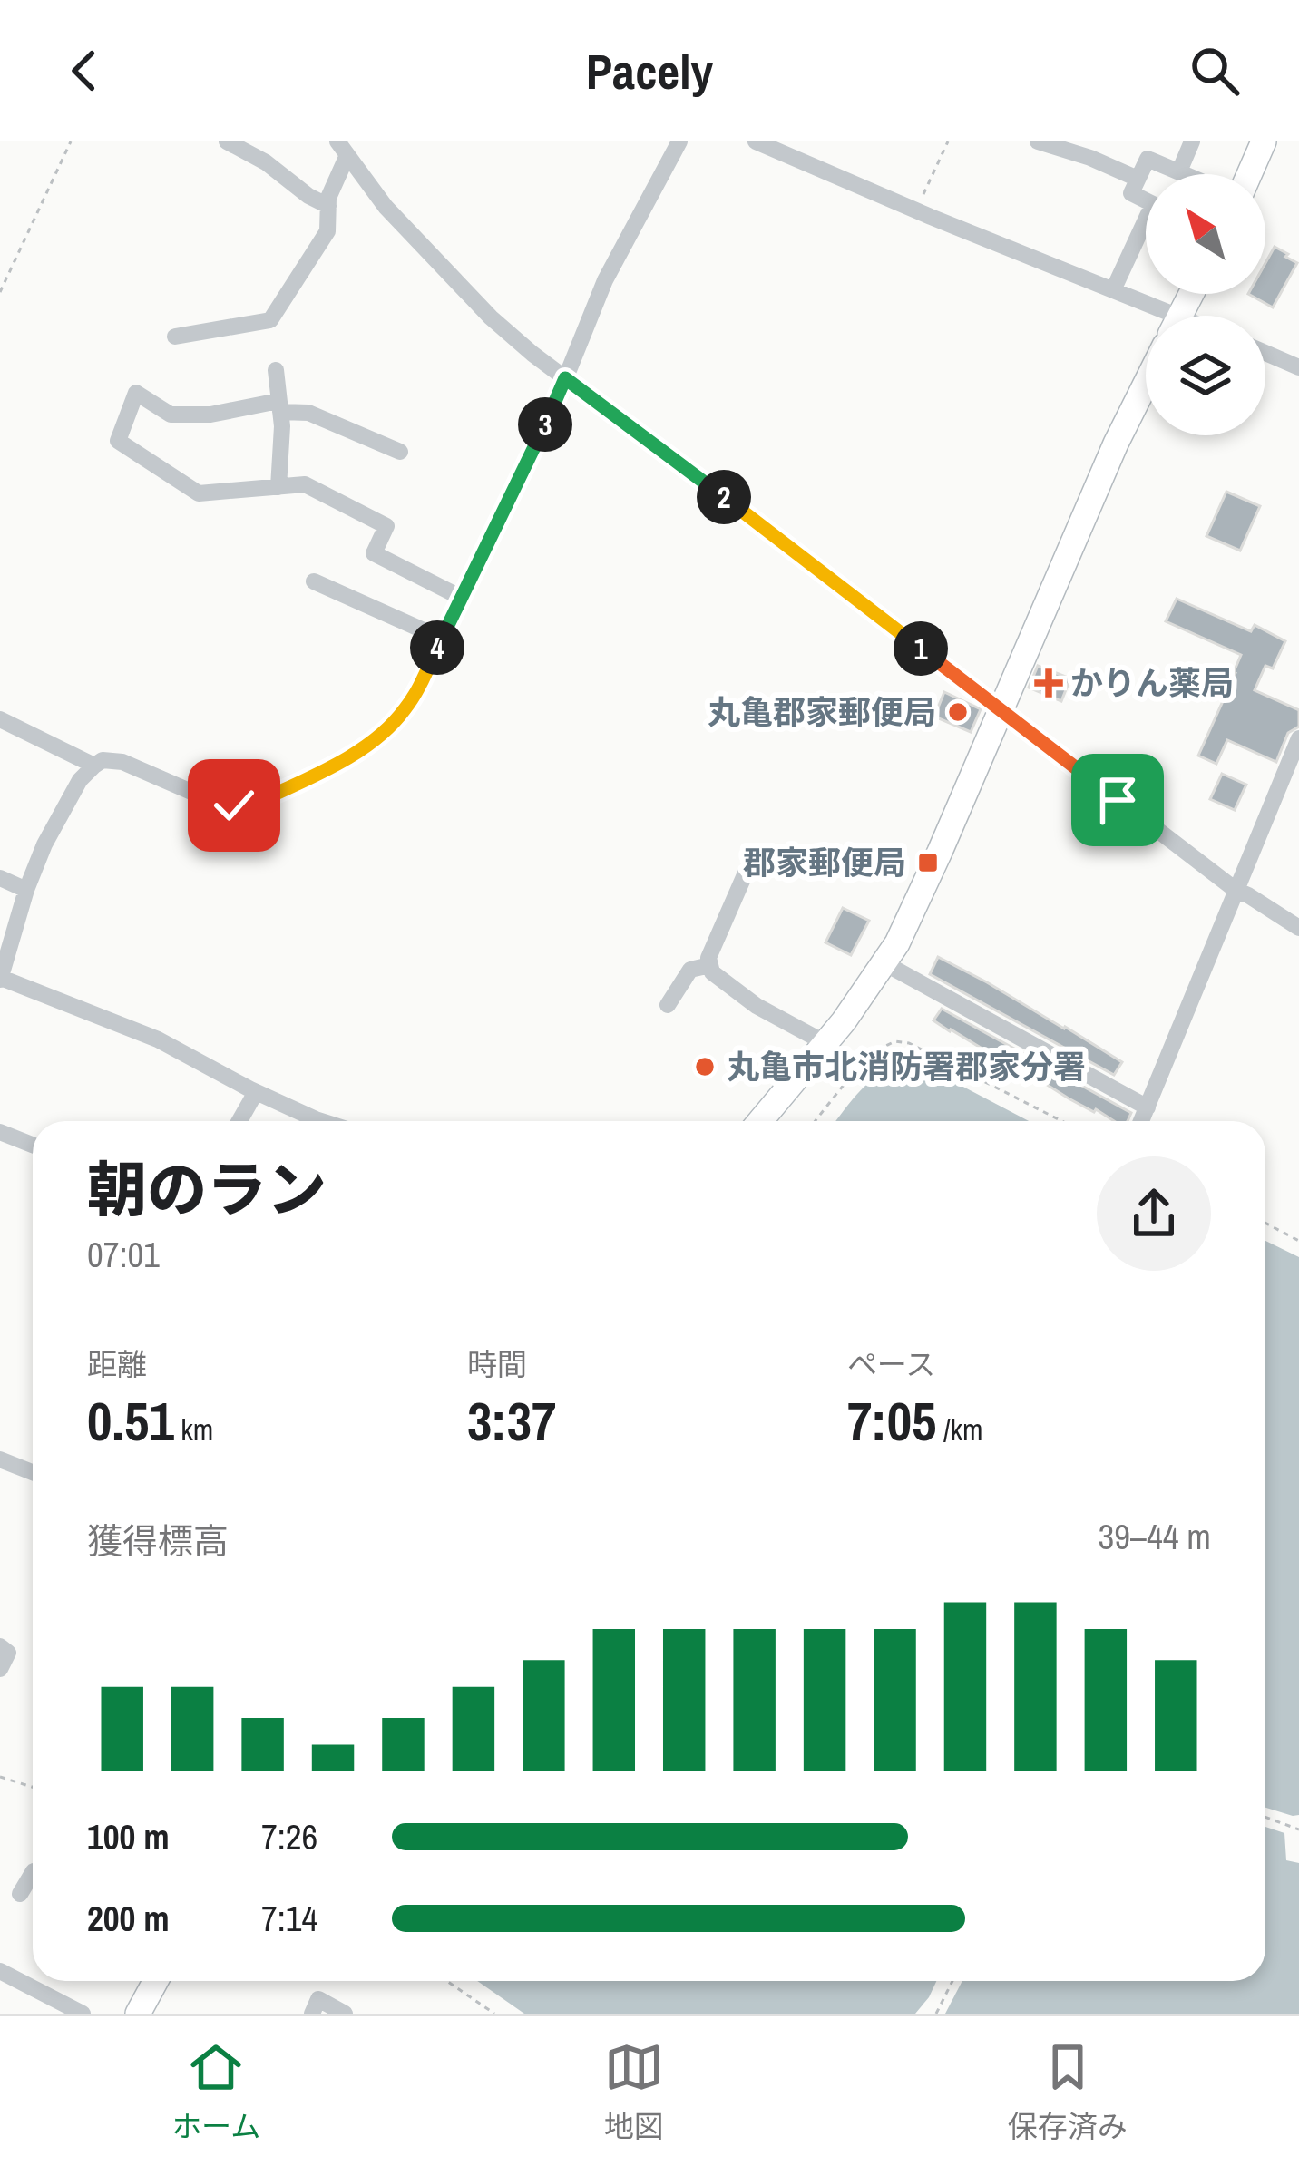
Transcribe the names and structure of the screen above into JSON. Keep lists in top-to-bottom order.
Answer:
{
  "places": {
    "health": ["かりん薬局"],
    "other": ["丸亀郡家郵便局", "丸亀市北消防署郡家分署"],
    "transit": ["郡家郵便局"]
  },
  "north": "top left",
  "page": {
    "header": "Pacely",
    "pins": [
      "3",
      "2",
      "4",
      "1"
    ],
    "heading": ["朝のラン", "07:01"],
    "stats": [
      ["距離", "0.51 km"],
      ["時間", "3:37"],
      ["ペース", "7:05 /km"]
    ],
    "chart": ["獲得標高", "39–44 m"],
    "list": [
      {
        "name": "100 m",
        "note": "7:26"
      },
      {
        "name": "200 m",
        "note": "7:14"
      }
    ],
    "tabs": ["ホーム", "地図", "保存済み"]
  }
}
